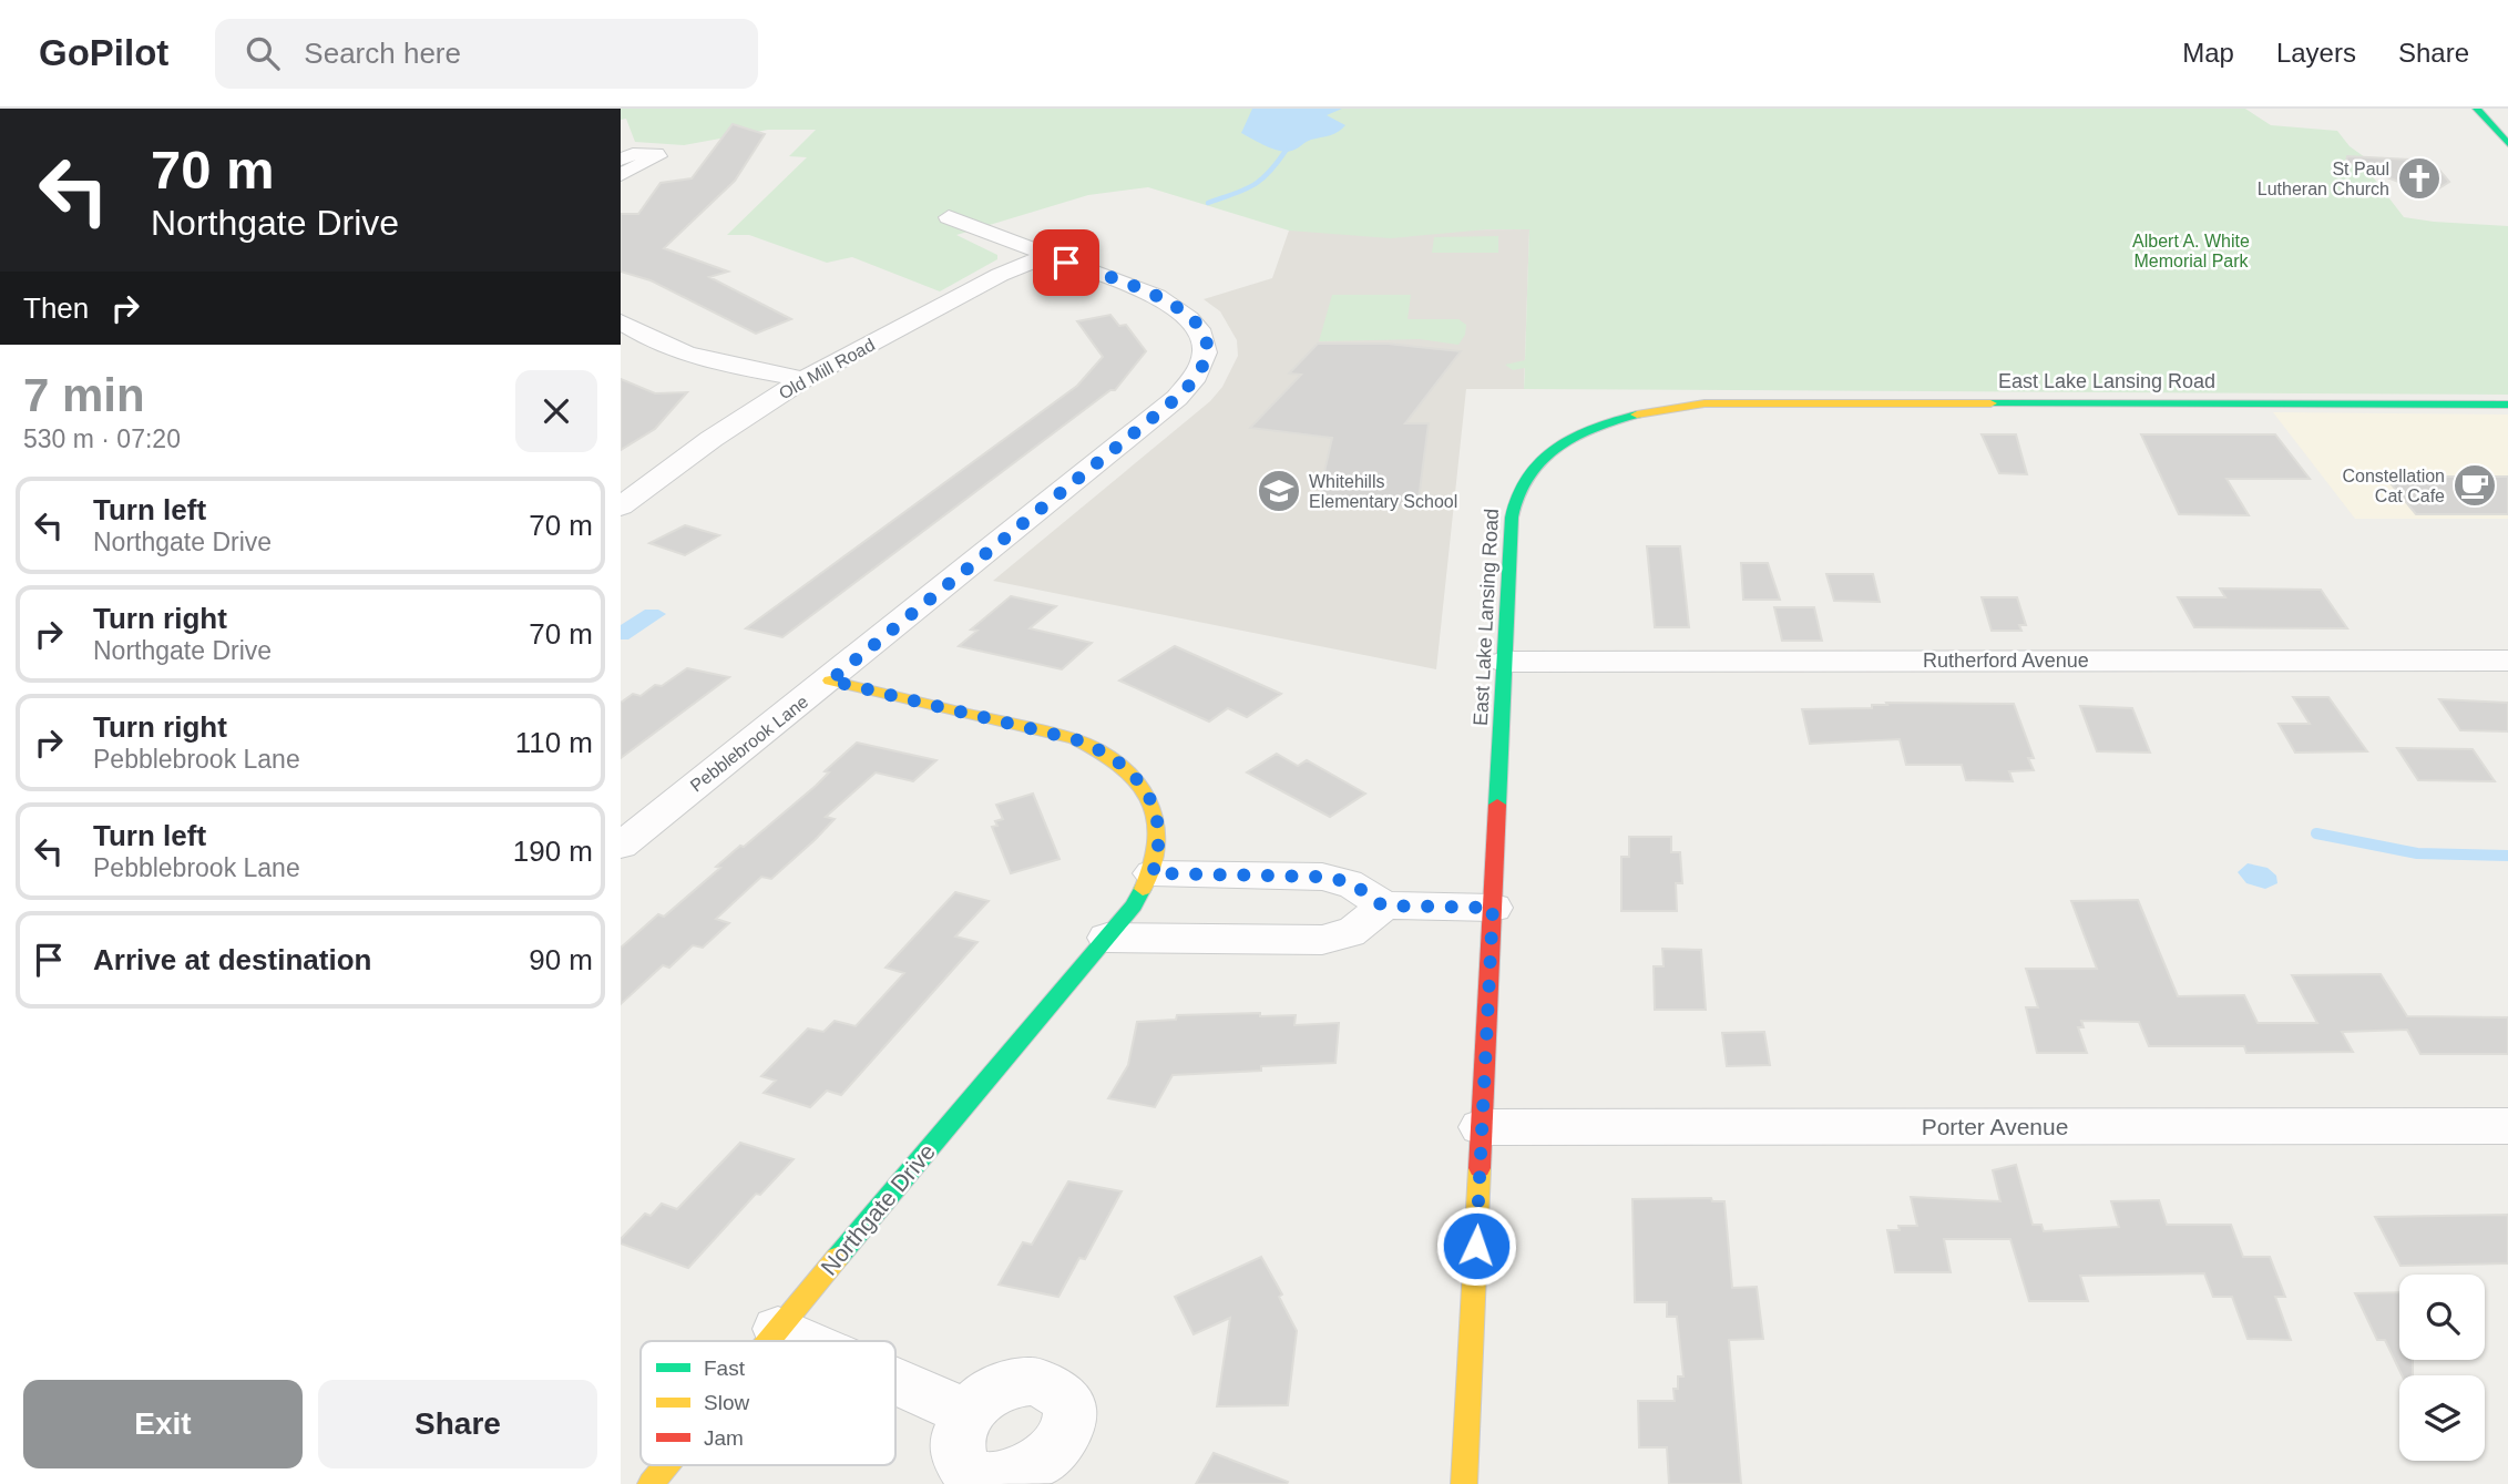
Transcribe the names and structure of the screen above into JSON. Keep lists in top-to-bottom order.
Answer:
{
  "streets": {
    "main road": ["East Lake Lansing Road", "Northgate Drive"],
    "street": [
      "Old Mill Road",
      "Rutherford Avenue",
      "Pebblebrook Lane",
      "Porter Avenue"
    ]
  },
  "crossings": [
    ["Old Mill Road", "Pebblebrook Lane"],
    ["East Lake Lansing Road", "Rutherford Avenue"],
    ["East Lake Lansing Road", "Porter Avenue"],
    ["Pebblebrook Lane", "Northgate Drive"]
  ],
  "parks": ["Albert A. White Memorial Park"],
  "places": {
    "church": ["St Paul Lutheran Church"],
    "cafe": ["Constellation Cat Cafe"],
    "school or university": ["Whitehills Elementary School"]
  },
  "legend": ["Fast", "Slow", "Jam"],
  "page": {
    "header": "GoPilot",
    "search": "Search here",
    "nav": ["Map", "Layers", "Share"],
    "turn": ["70 m", "Northgate Drive"],
    "then": "Then",
    "heading": ["7 min", "530 m · 07:20"],
    "list": [
      {
        "name": "Turn left",
        "note": "Northgate Drive",
        "value": "70 m"
      },
      {
        "name": "Turn right",
        "note": "Northgate Drive",
        "value": "70 m"
      },
      {
        "name": "Turn right",
        "note": "Pebblebrook Lane",
        "value": "110 m"
      },
      {
        "name": "Turn left",
        "note": "Pebblebrook Lane",
        "value": "190 m"
      },
      {
        "name": "Arrive at destination",
        "value": "90 m"
      }
    ],
    "buttons": ["Exit", "Share"]
  }
}
